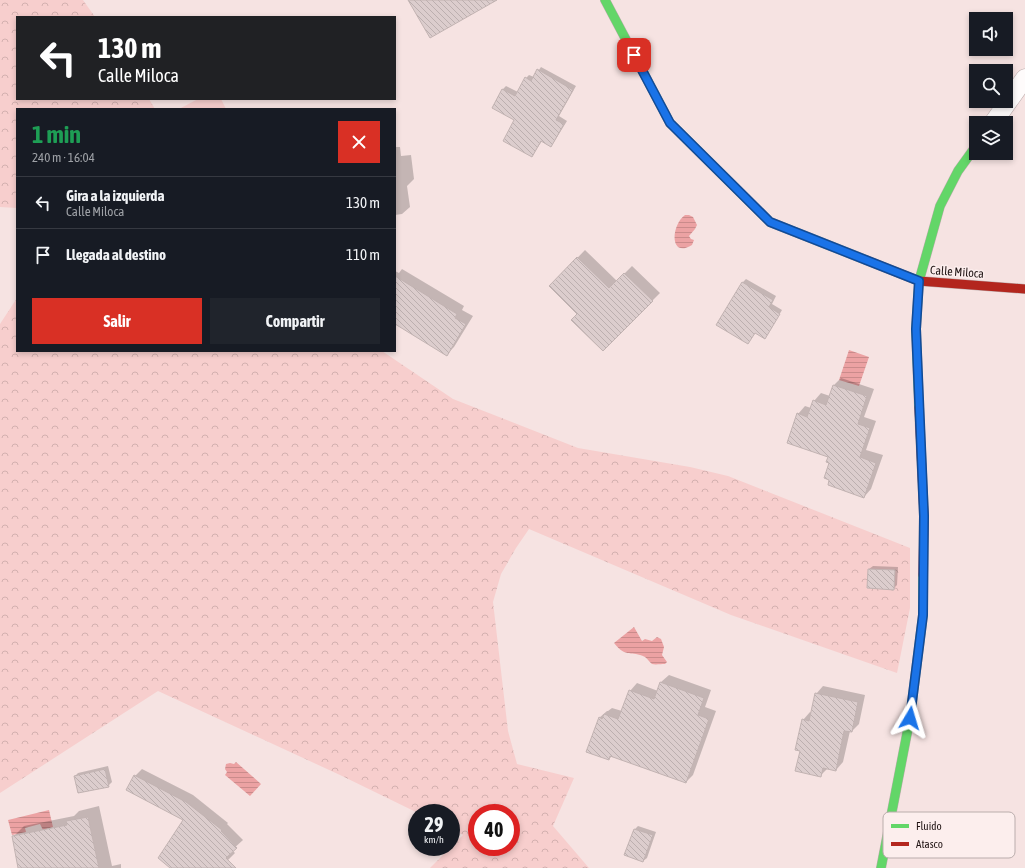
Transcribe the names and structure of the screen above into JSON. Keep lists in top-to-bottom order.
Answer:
{
  "streets": {
    "street": ["Calle Miloca"]
  },
  "legend": ["Fluido", "Atasco"],
  "page": {
    "turn": ["130 m", "Calle Miloca"],
    "heading": ["1 min", "240 m · 16:04"],
    "list": [
      {
        "name": "Gira a la izquierda",
        "note": "Calle Miloca",
        "value": "130 m"
      },
      {
        "name": "Llegada al destino",
        "value": "110 m"
      }
    ],
    "buttons": ["Salir", "Compartir"],
    "speed": "29 km/h",
    "limit": "40"
  }
}
